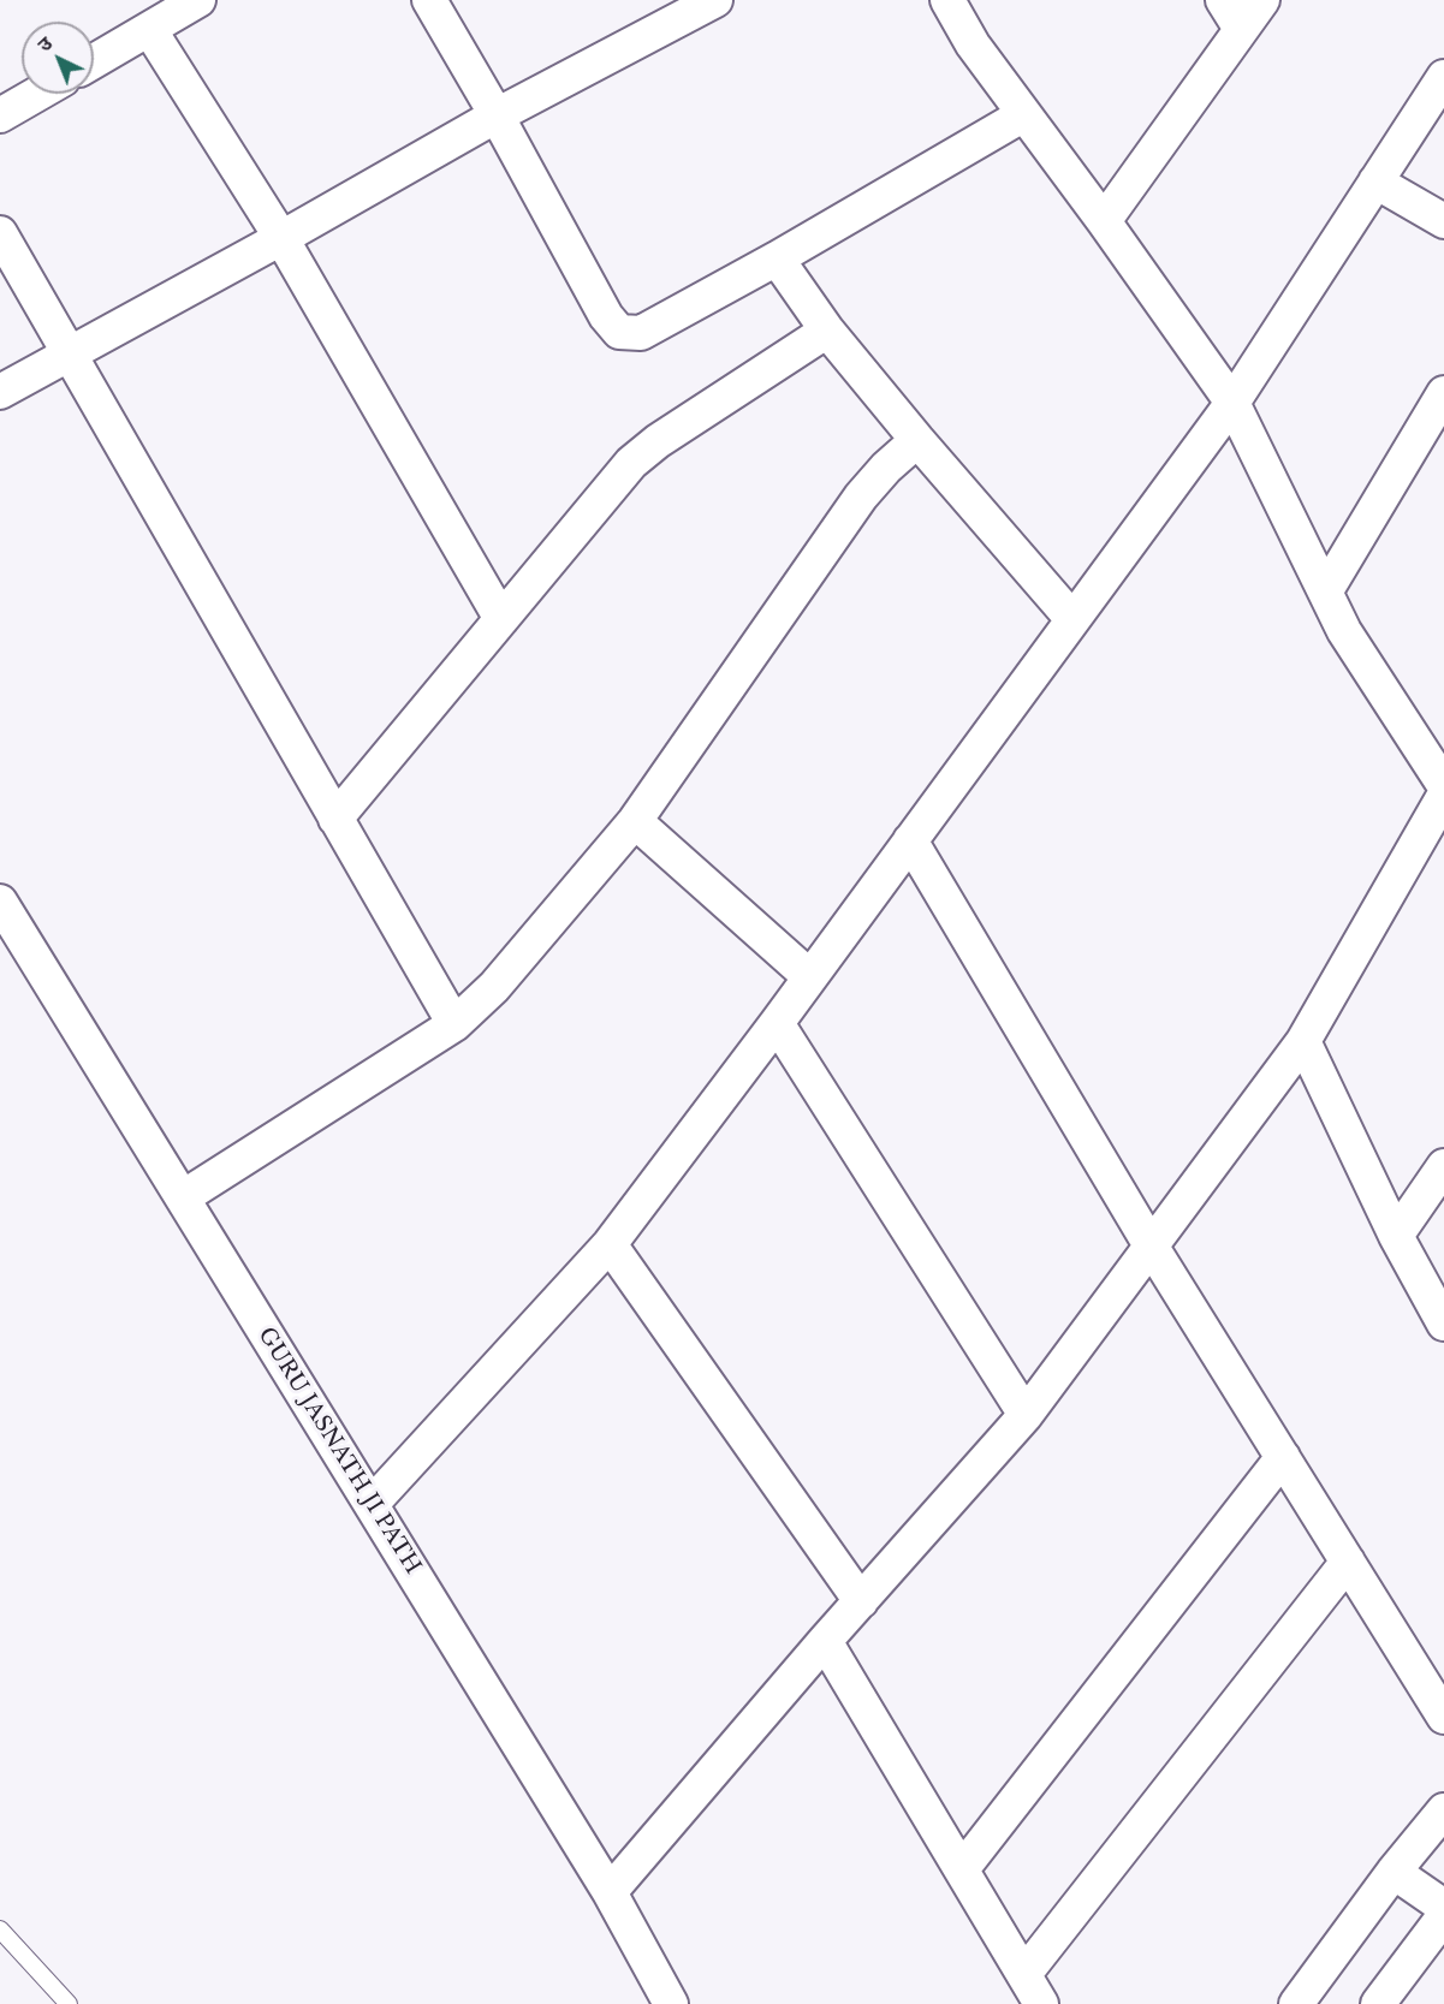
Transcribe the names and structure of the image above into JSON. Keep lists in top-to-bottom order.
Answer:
{
  "streets": {
    "street": ["GURU JASNATH JI PATH"]
  },
  "north": "top left"
}
